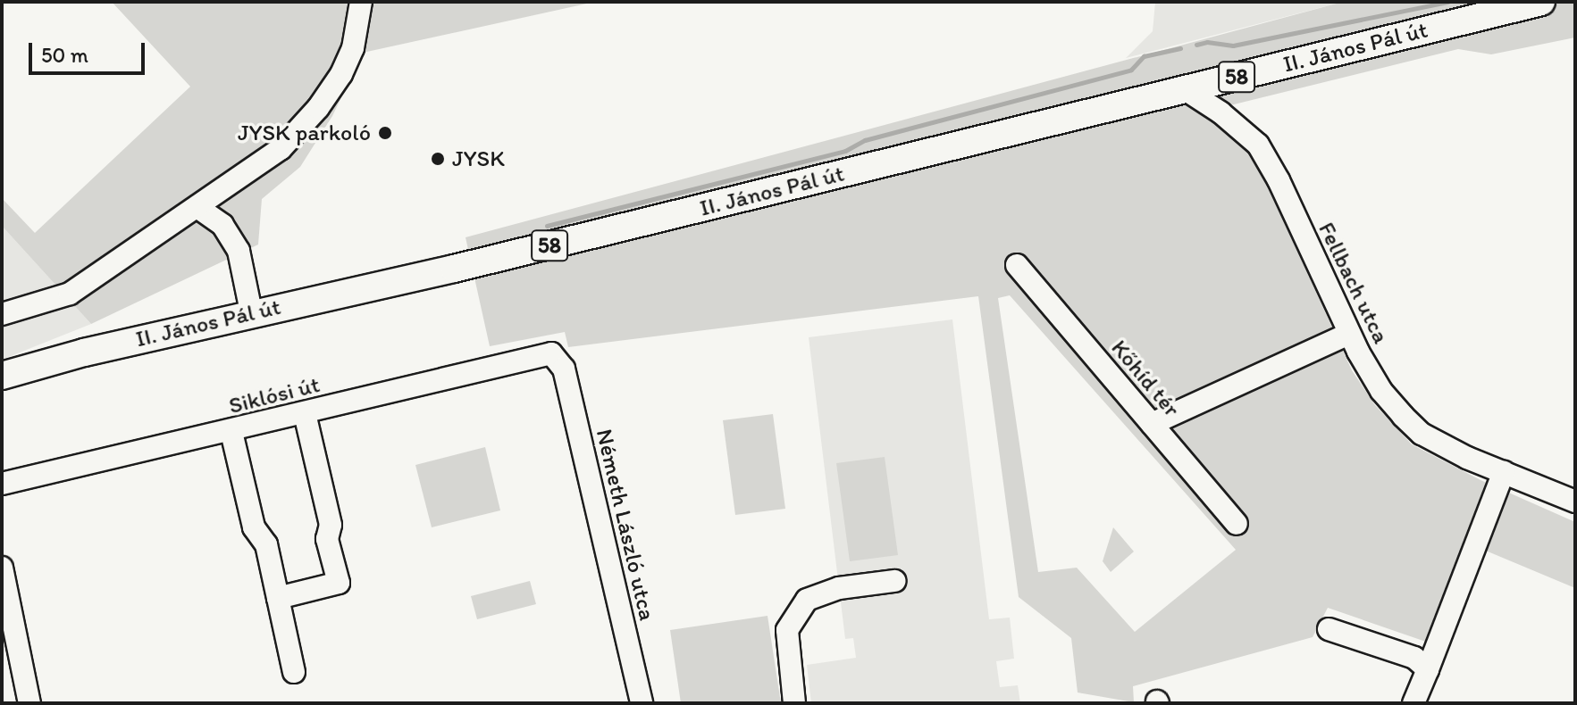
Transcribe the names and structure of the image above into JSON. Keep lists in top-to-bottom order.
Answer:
{
  "streets": {
    "main road": ["II. János Pál út", "58"],
    "street": [
      "Fellbach utca",
      "Kőhíd tér",
      "Siklósi út",
      "Németh László utca"
    ]
  },
  "crossings": [
    ["II. János Pál út", "Fellbach utca"],
    ["Siklósi út", "Németh László utca"]
  ],
  "places": ["JYSK parkoló", "JYSK"],
  "scale_bar": "50 m"
}
